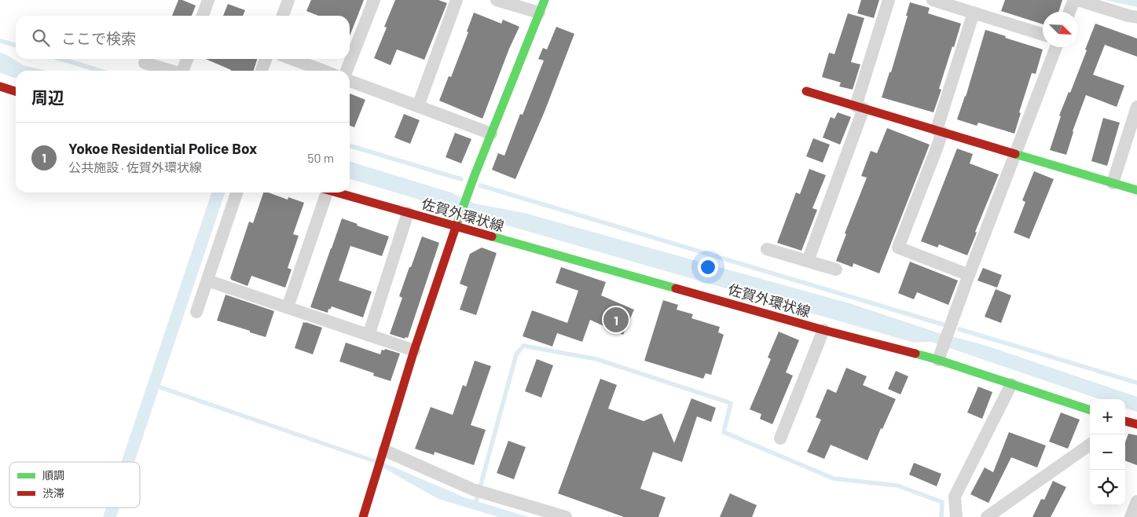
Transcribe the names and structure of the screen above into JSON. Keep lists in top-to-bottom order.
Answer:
{
  "streets": {
    "street": ["佐賀外環状線"]
  },
  "legend": ["順調", "渋滞"],
  "north": "bottom right",
  "page": {
    "search": "ここで検索",
    "heading": "周辺",
    "list": [
      {
        "mark": "1",
        "name": "Yokoe Residential Police Box",
        "note": "公共施設 · 佐賀外環状線",
        "value": "50 m"
      }
    ],
    "pins": "1",
    "map_buttons": ["+", "−"]
  }
}
